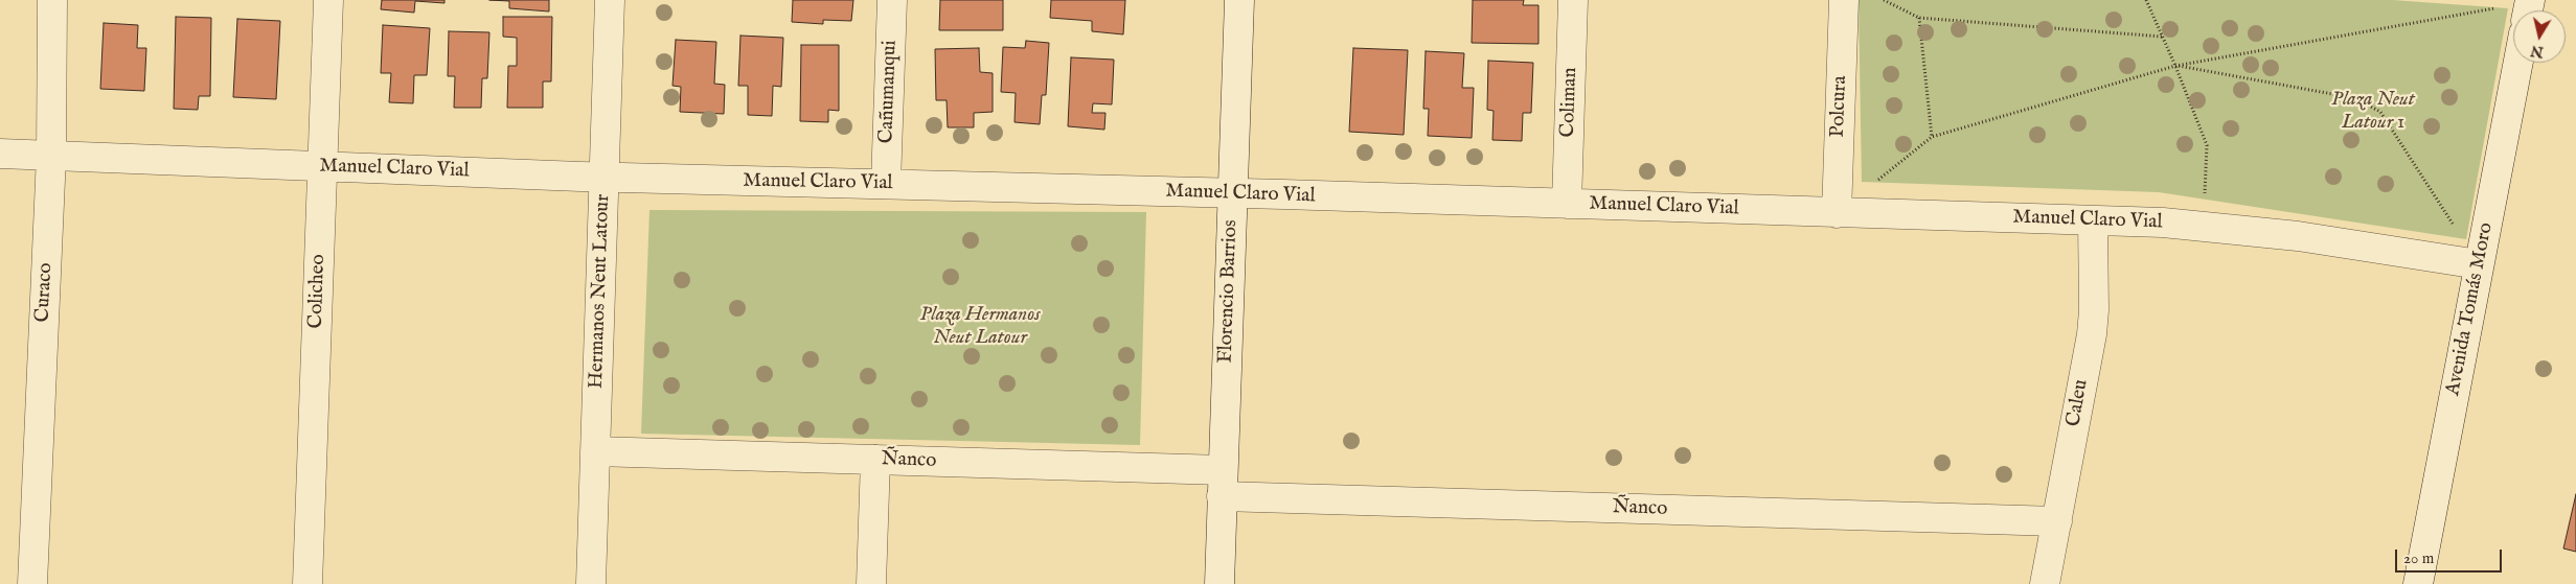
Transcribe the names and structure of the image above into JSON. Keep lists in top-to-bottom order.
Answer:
{
  "streets": {
    "street": [
      "Cañumanqui",
      "Coliman",
      "Polcura",
      "Manuel Claro Vial",
      "Colicheo",
      "Hermanos Neut Latour",
      "Florencio Barrios",
      "Curaco",
      "Avenida Tomás Moro",
      "Caleu",
      "Ñanco"
    ]
  },
  "crossings": [
    ["Cañumanqui", "Manuel Claro Vial"],
    ["Coliman", "Manuel Claro Vial"],
    ["Polcura", "Manuel Claro Vial"],
    ["Manuel Claro Vial", "Colicheo"],
    ["Manuel Claro Vial", "Hermanos Neut Latour"],
    ["Manuel Claro Vial", "Florencio Barrios"],
    ["Manuel Claro Vial", "Curaco"],
    ["Manuel Claro Vial", "Avenida Tomás Moro"],
    ["Manuel Claro Vial", "Caleu"],
    ["Hermanos Neut Latour", "Ñanco"],
    ["Florencio Barrios", "Ñanco"],
    ["Caleu", "Ñanco"]
  ],
  "parks": ["Plaza Neut Latour 1", "Plaza Hermanos Neut Latour"],
  "scale_bar": "20 m",
  "north": "bottom"
}
